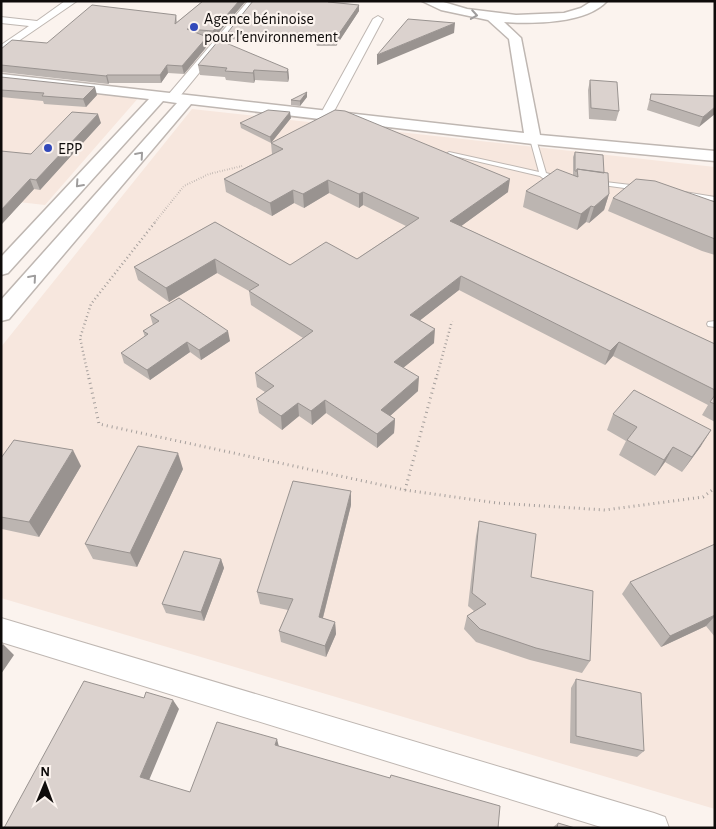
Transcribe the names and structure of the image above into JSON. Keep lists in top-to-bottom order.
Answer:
{
  "places": ["Agence béninoise pour l'environnement", "EPP"],
  "north": "top"
}
